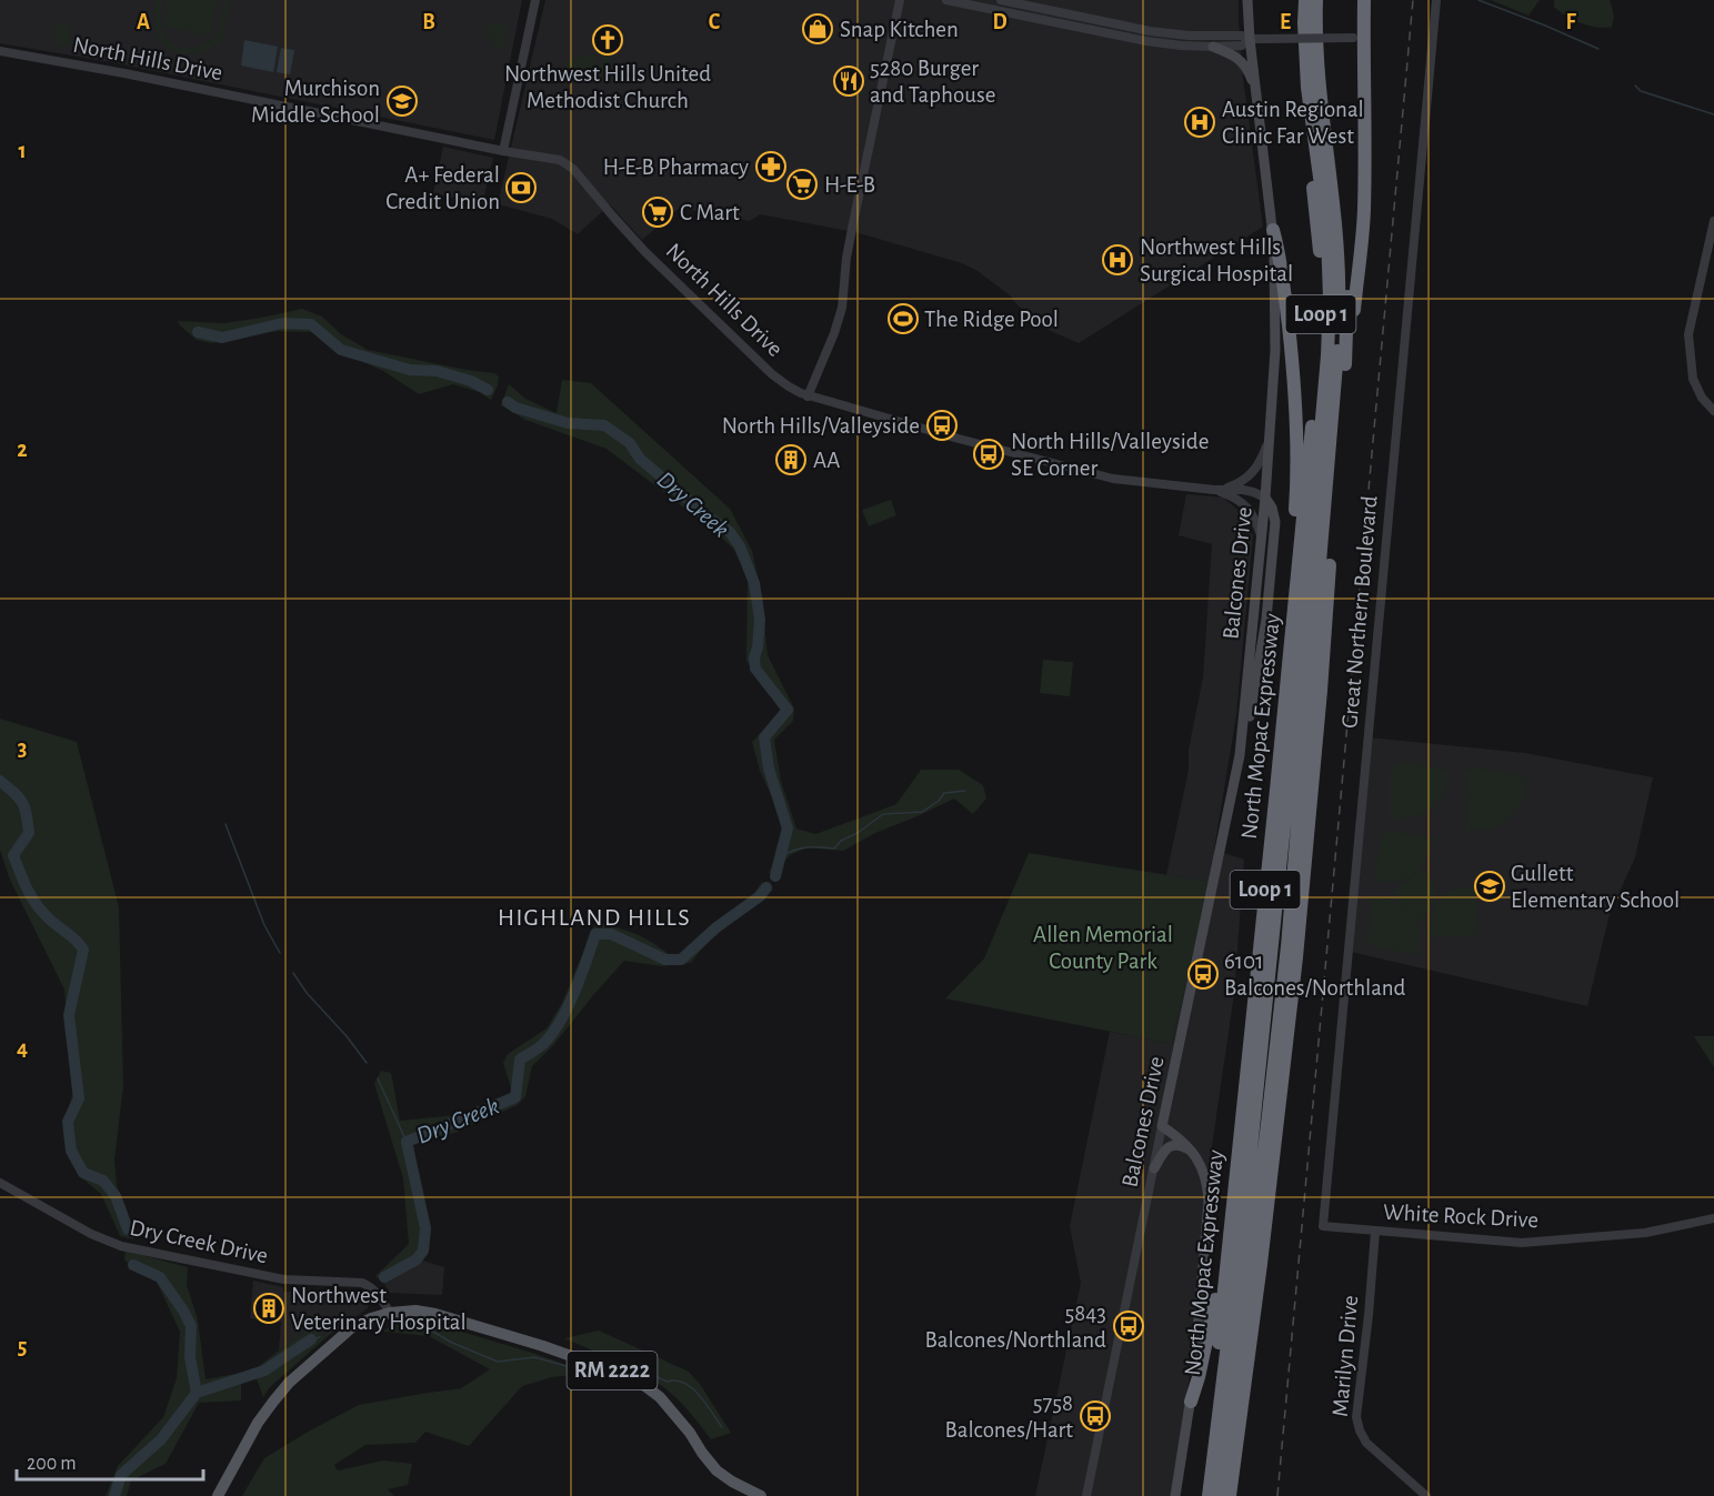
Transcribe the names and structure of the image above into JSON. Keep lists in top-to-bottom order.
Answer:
{
  "streets": {
    "highway": ["Loop 1", "North Mopac Expressway"],
    "main road": ["Balcones Drive", "RM 2222"],
    "street": [
      "North Hills Drive",
      "Great Northern Boulevard",
      "White Rock Drive",
      "Dry Creek Drive",
      "Marilyn Drive"
    ]
  },
  "crossings": [
    ["North Hills Drive", "Balcones Drive"],
    ["Great Northern Boulevard", "White Rock Drive"],
    ["White Rock Drive", "Marilyn Drive"],
    ["Dry Creek Drive", "RM 2222"]
  ],
  "districts": ["HIGHLAND HILLS"],
  "water": ["Dry Creek"],
  "parks": ["Allen Memorial County Park"],
  "places": {
    "shop": ["Snap Kitchen"],
    "church": ["Northwest Hills United Methodist Church"],
    "restaurant": ["5280 Burger and Taphouse"],
    "school or university": ["Murchison Middle School", "Gullett Elementary School"],
    "hospital": ["Austin Regional Clinic Far West", "Northwest Hills Surgical Hospital"],
    "pharmacy": ["H-E-B Pharmacy"],
    "supermarket": ["H-E-B", "C Mart"],
    "bank": ["A+ Federal Credit Union"],
    "sports": ["The Ridge Pool"],
    "bus stop": [
      "North Hills/Valleyside",
      "North Hills/Valleyside SE Corner",
      "6101 Balcones/Northland",
      "5843 Balcones/Northland",
      "5758 Balcones/Hart"
    ],
    "building": ["AA", "Northwest Veterinary Hospital"]
  },
  "scale_bar": "200 m",
  "grid": {
    "columns": [
      "A",
      "B",
      "C",
      "D",
      "E",
      "F"
    ],
    "rows": [
      "1",
      "2",
      "3",
      "4",
      "5"
    ]
  }
}
